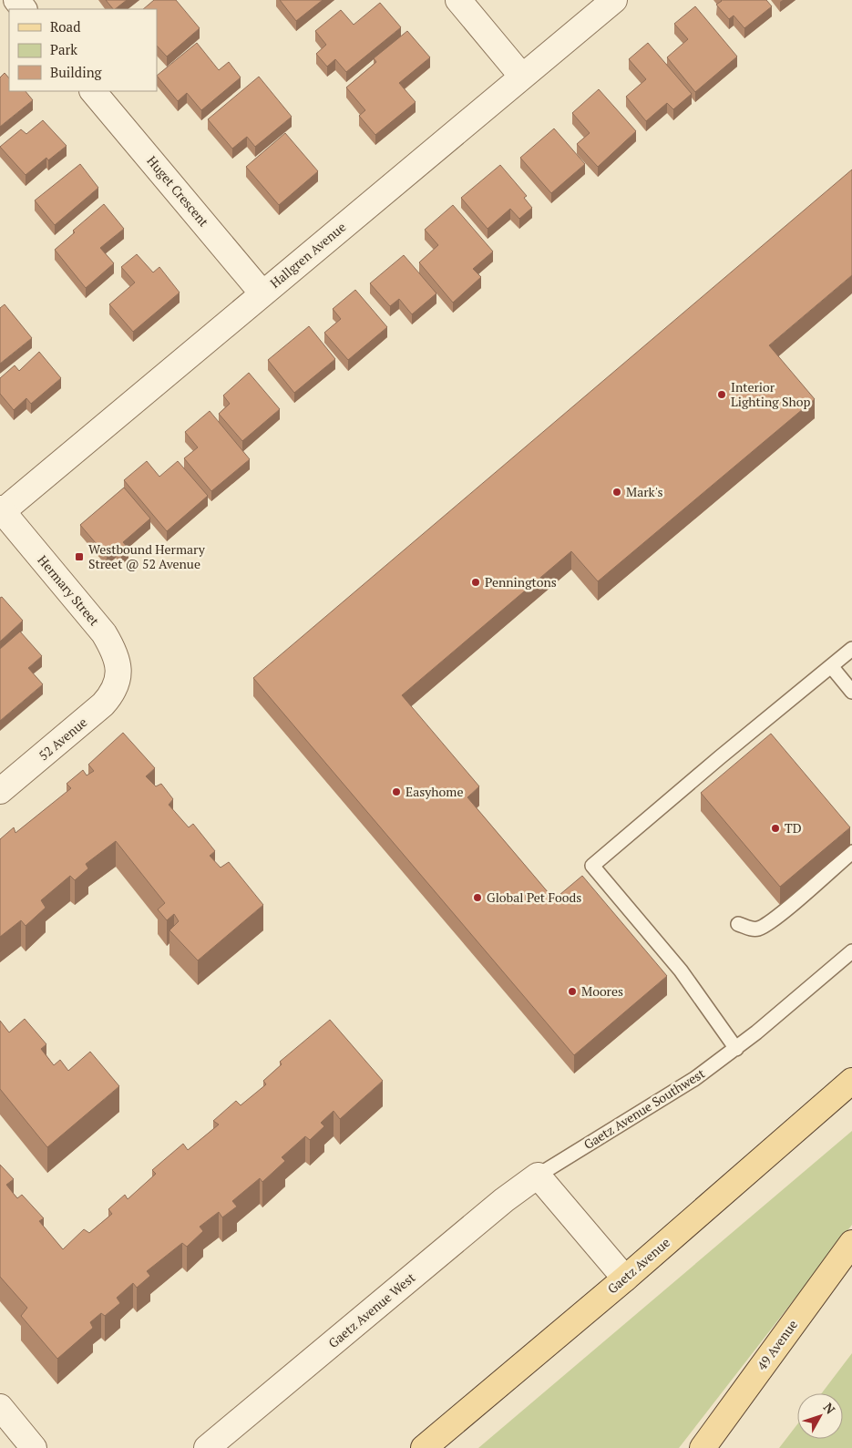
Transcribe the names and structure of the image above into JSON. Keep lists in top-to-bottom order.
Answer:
{
  "streets": {
    "main road": ["Gaetz Avenue", "49 Avenue"],
    "street": [
      "Huget Crescent",
      "Hallgren Avenue",
      "Hermary Street",
      "52 Avenue",
      "Gaetz Avenue West"
    ],
    "lane": ["Gaetz Avenue Southwest"]
  },
  "crossings": [
    ["Huget Crescent", "Hallgren Avenue"],
    ["Hallgren Avenue", "Hermary Street"],
    ["Hermary Street", "52 Avenue"],
    ["Gaetz Avenue Southwest", "Gaetz Avenue West"]
  ],
  "places": {
    "other": [
      "Interior Lighting Shop",
      "Mark's",
      "Penningtons",
      "Easyhome",
      "TD",
      "Global Pet Foods",
      "Moores"
    ],
    "transit": ["Westbound Hermary Street @ 52 Avenue"]
  },
  "legend": ["Road", "Park", "Building"],
  "north": "top right"
}
